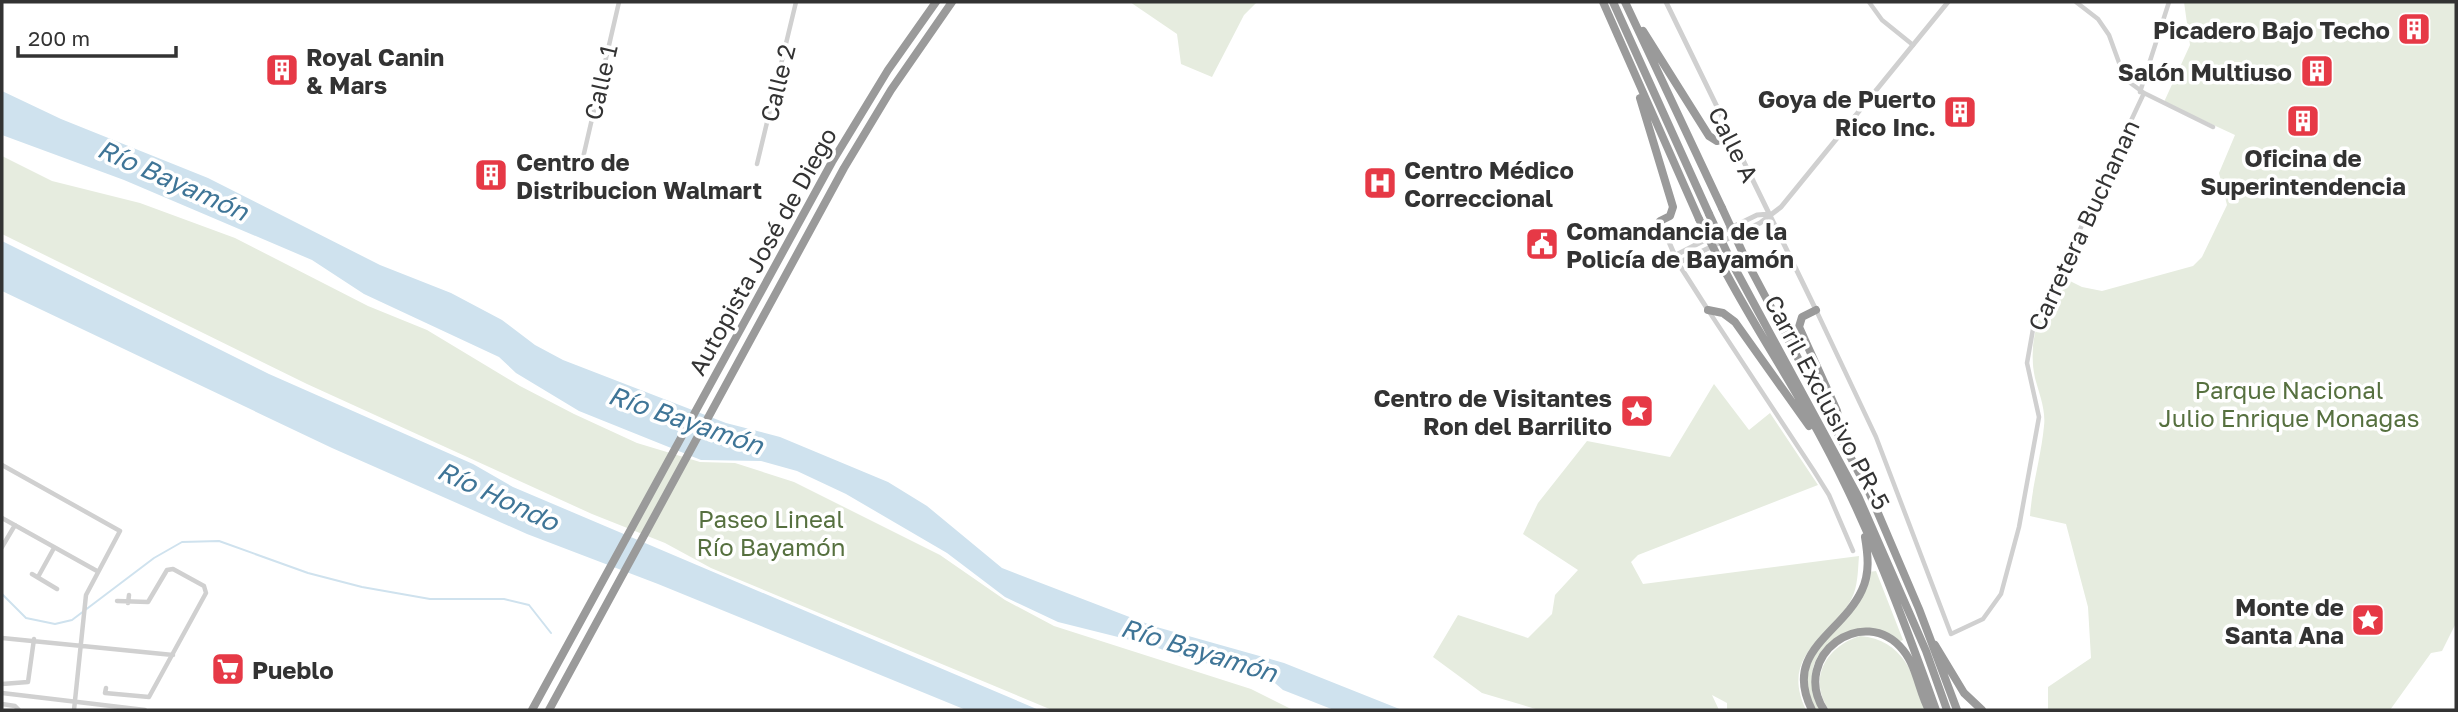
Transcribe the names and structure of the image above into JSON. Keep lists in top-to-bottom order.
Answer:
{
  "streets": {
    "highway": ["Autopista José de Diego", "Carril Exclusivo PR-5"],
    "street": [
      "Calle 1",
      "Calle 2",
      "Calle A",
      "Carretera Buchanan"
    ]
  },
  "crossings": [
    ["Calle A", "Carretera Buchanan"]
  ],
  "water": ["Río Bayamón", "Río Hondo"],
  "parks": ["Parque Nacional Julio Enrique Monagas", "Paseo Lineal Río Bayamón"],
  "places": {
    "building": [
      "Picadero Bajo Techo",
      "Royal Canin & Mars",
      "Salón Multiuso",
      "Goya de Puerto Rico Inc.",
      "Oficina de Superintendencia",
      "Centro de Distribucion Walmart"
    ],
    "hospital": ["Centro Médico Correccional"],
    "public building": ["Comandancia de la Policía de Bayamón"],
    "place": ["Centro de Visitantes Ron del Barrilito", "Monte de Santa Ana"],
    "supermarket": ["Pueblo"]
  },
  "scale_bar": "200 m"
}
